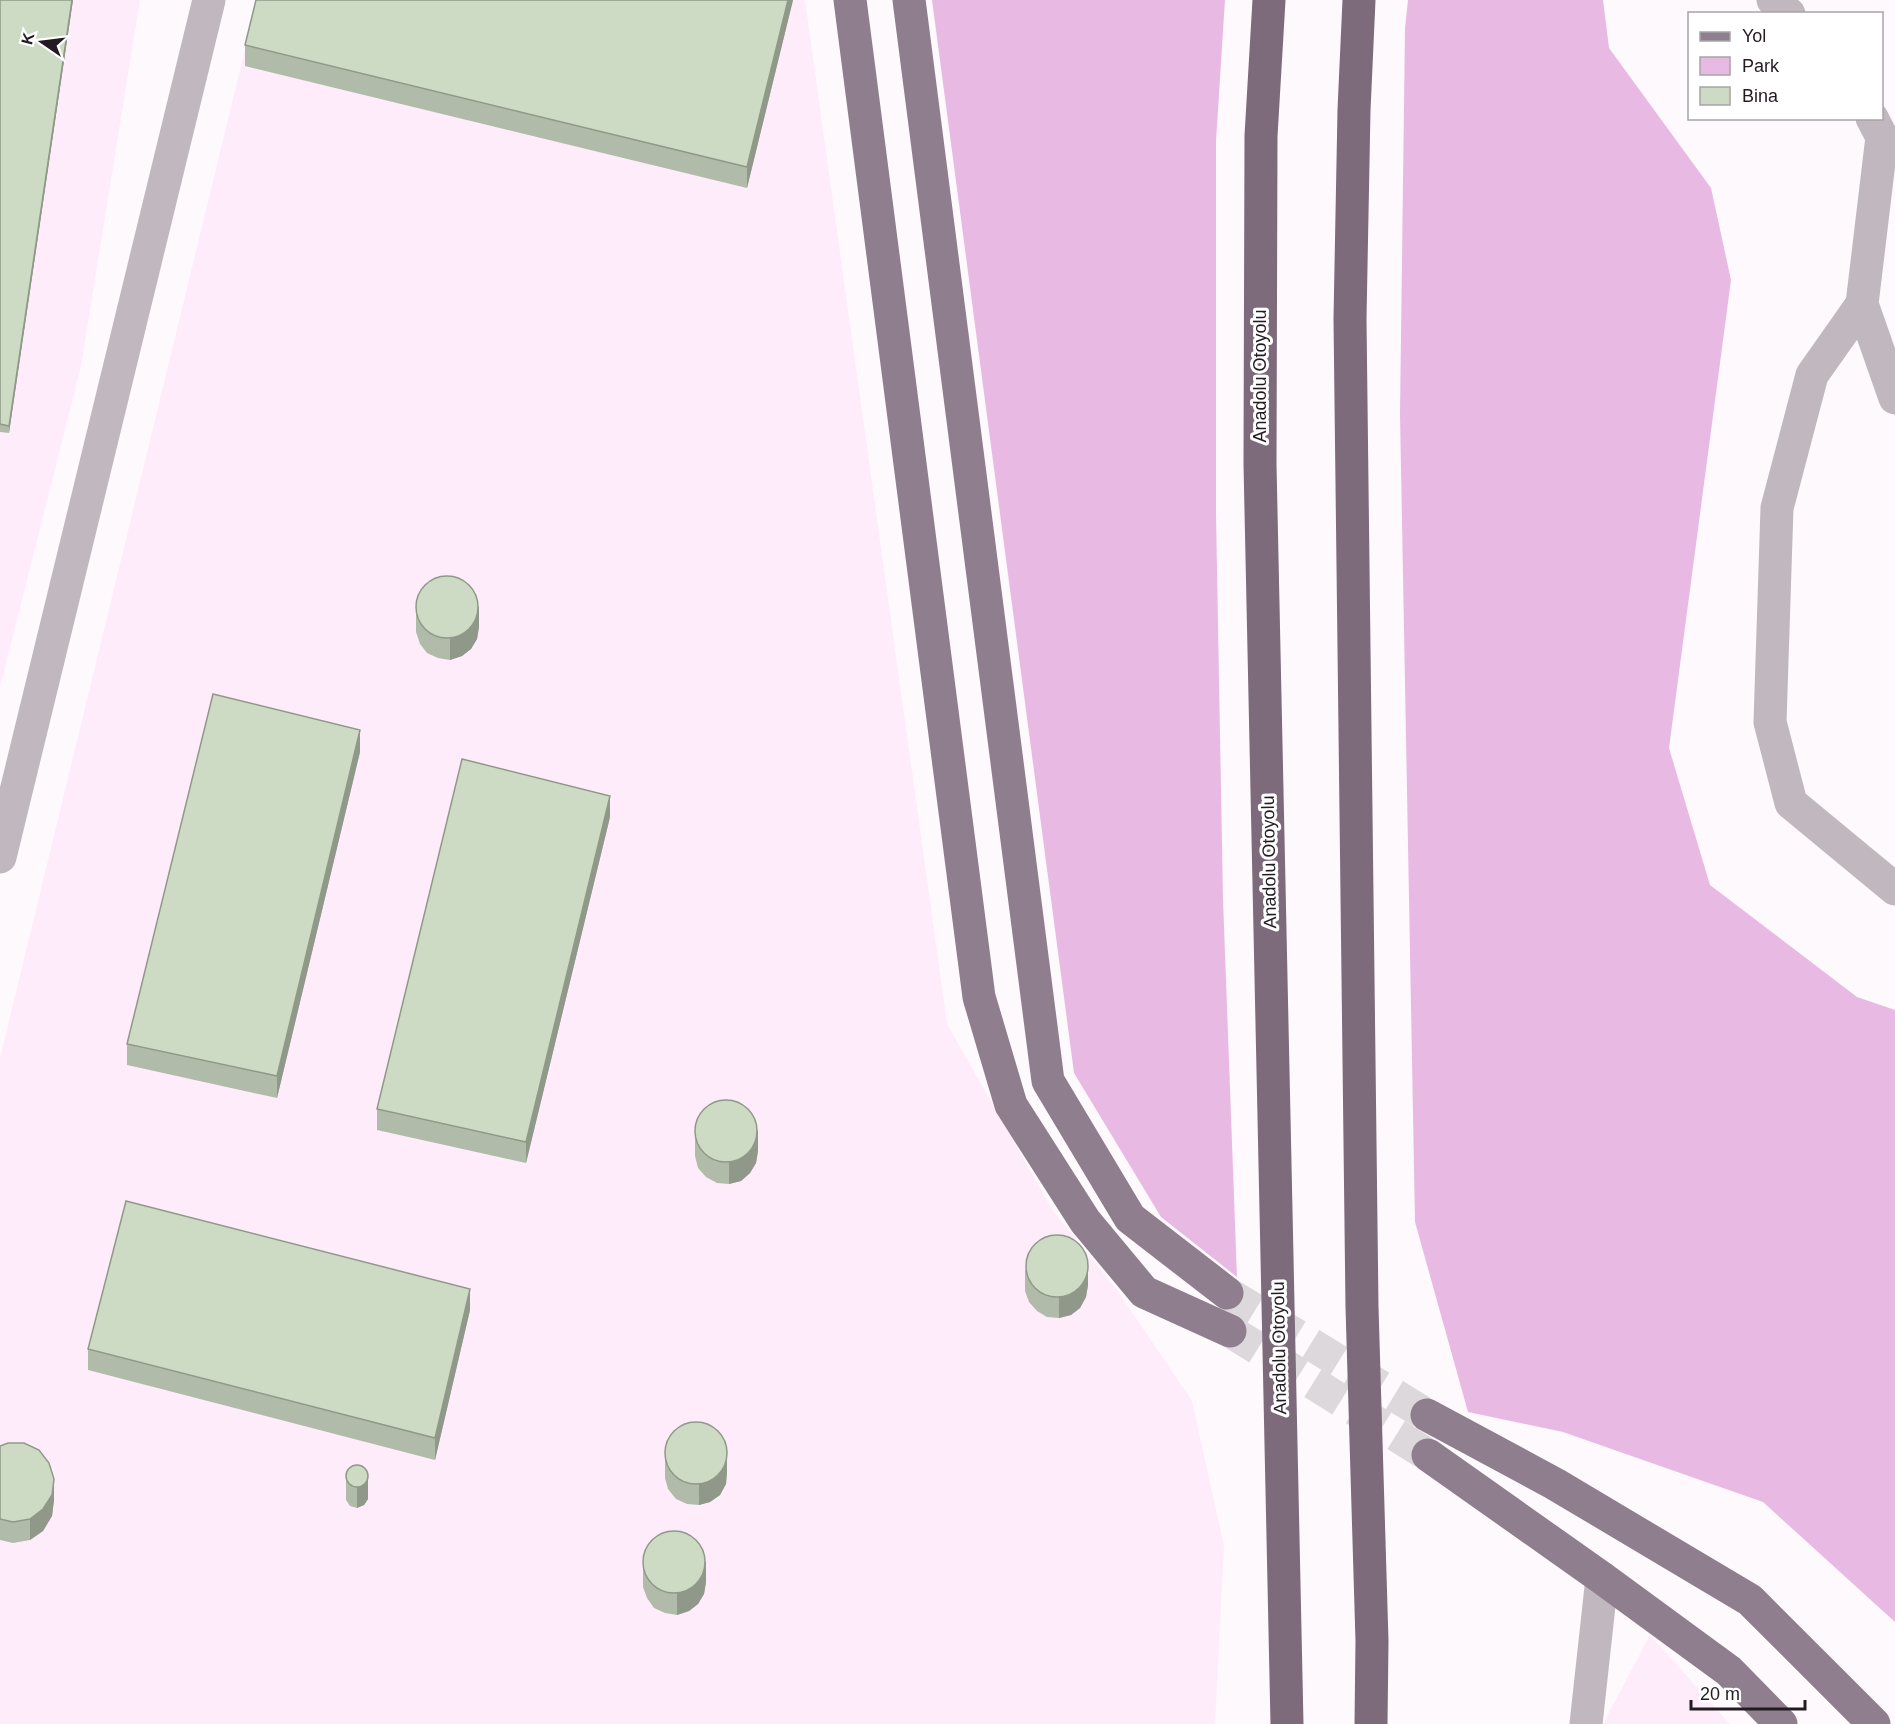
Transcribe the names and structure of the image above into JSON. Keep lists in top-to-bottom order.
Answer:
{
  "streets": {
    "highway": ["Anadolu Otoyolu"]
  },
  "legend": ["Yol", "Park", "Bina"],
  "scale_bar": "20 m",
  "north": "left"
}
